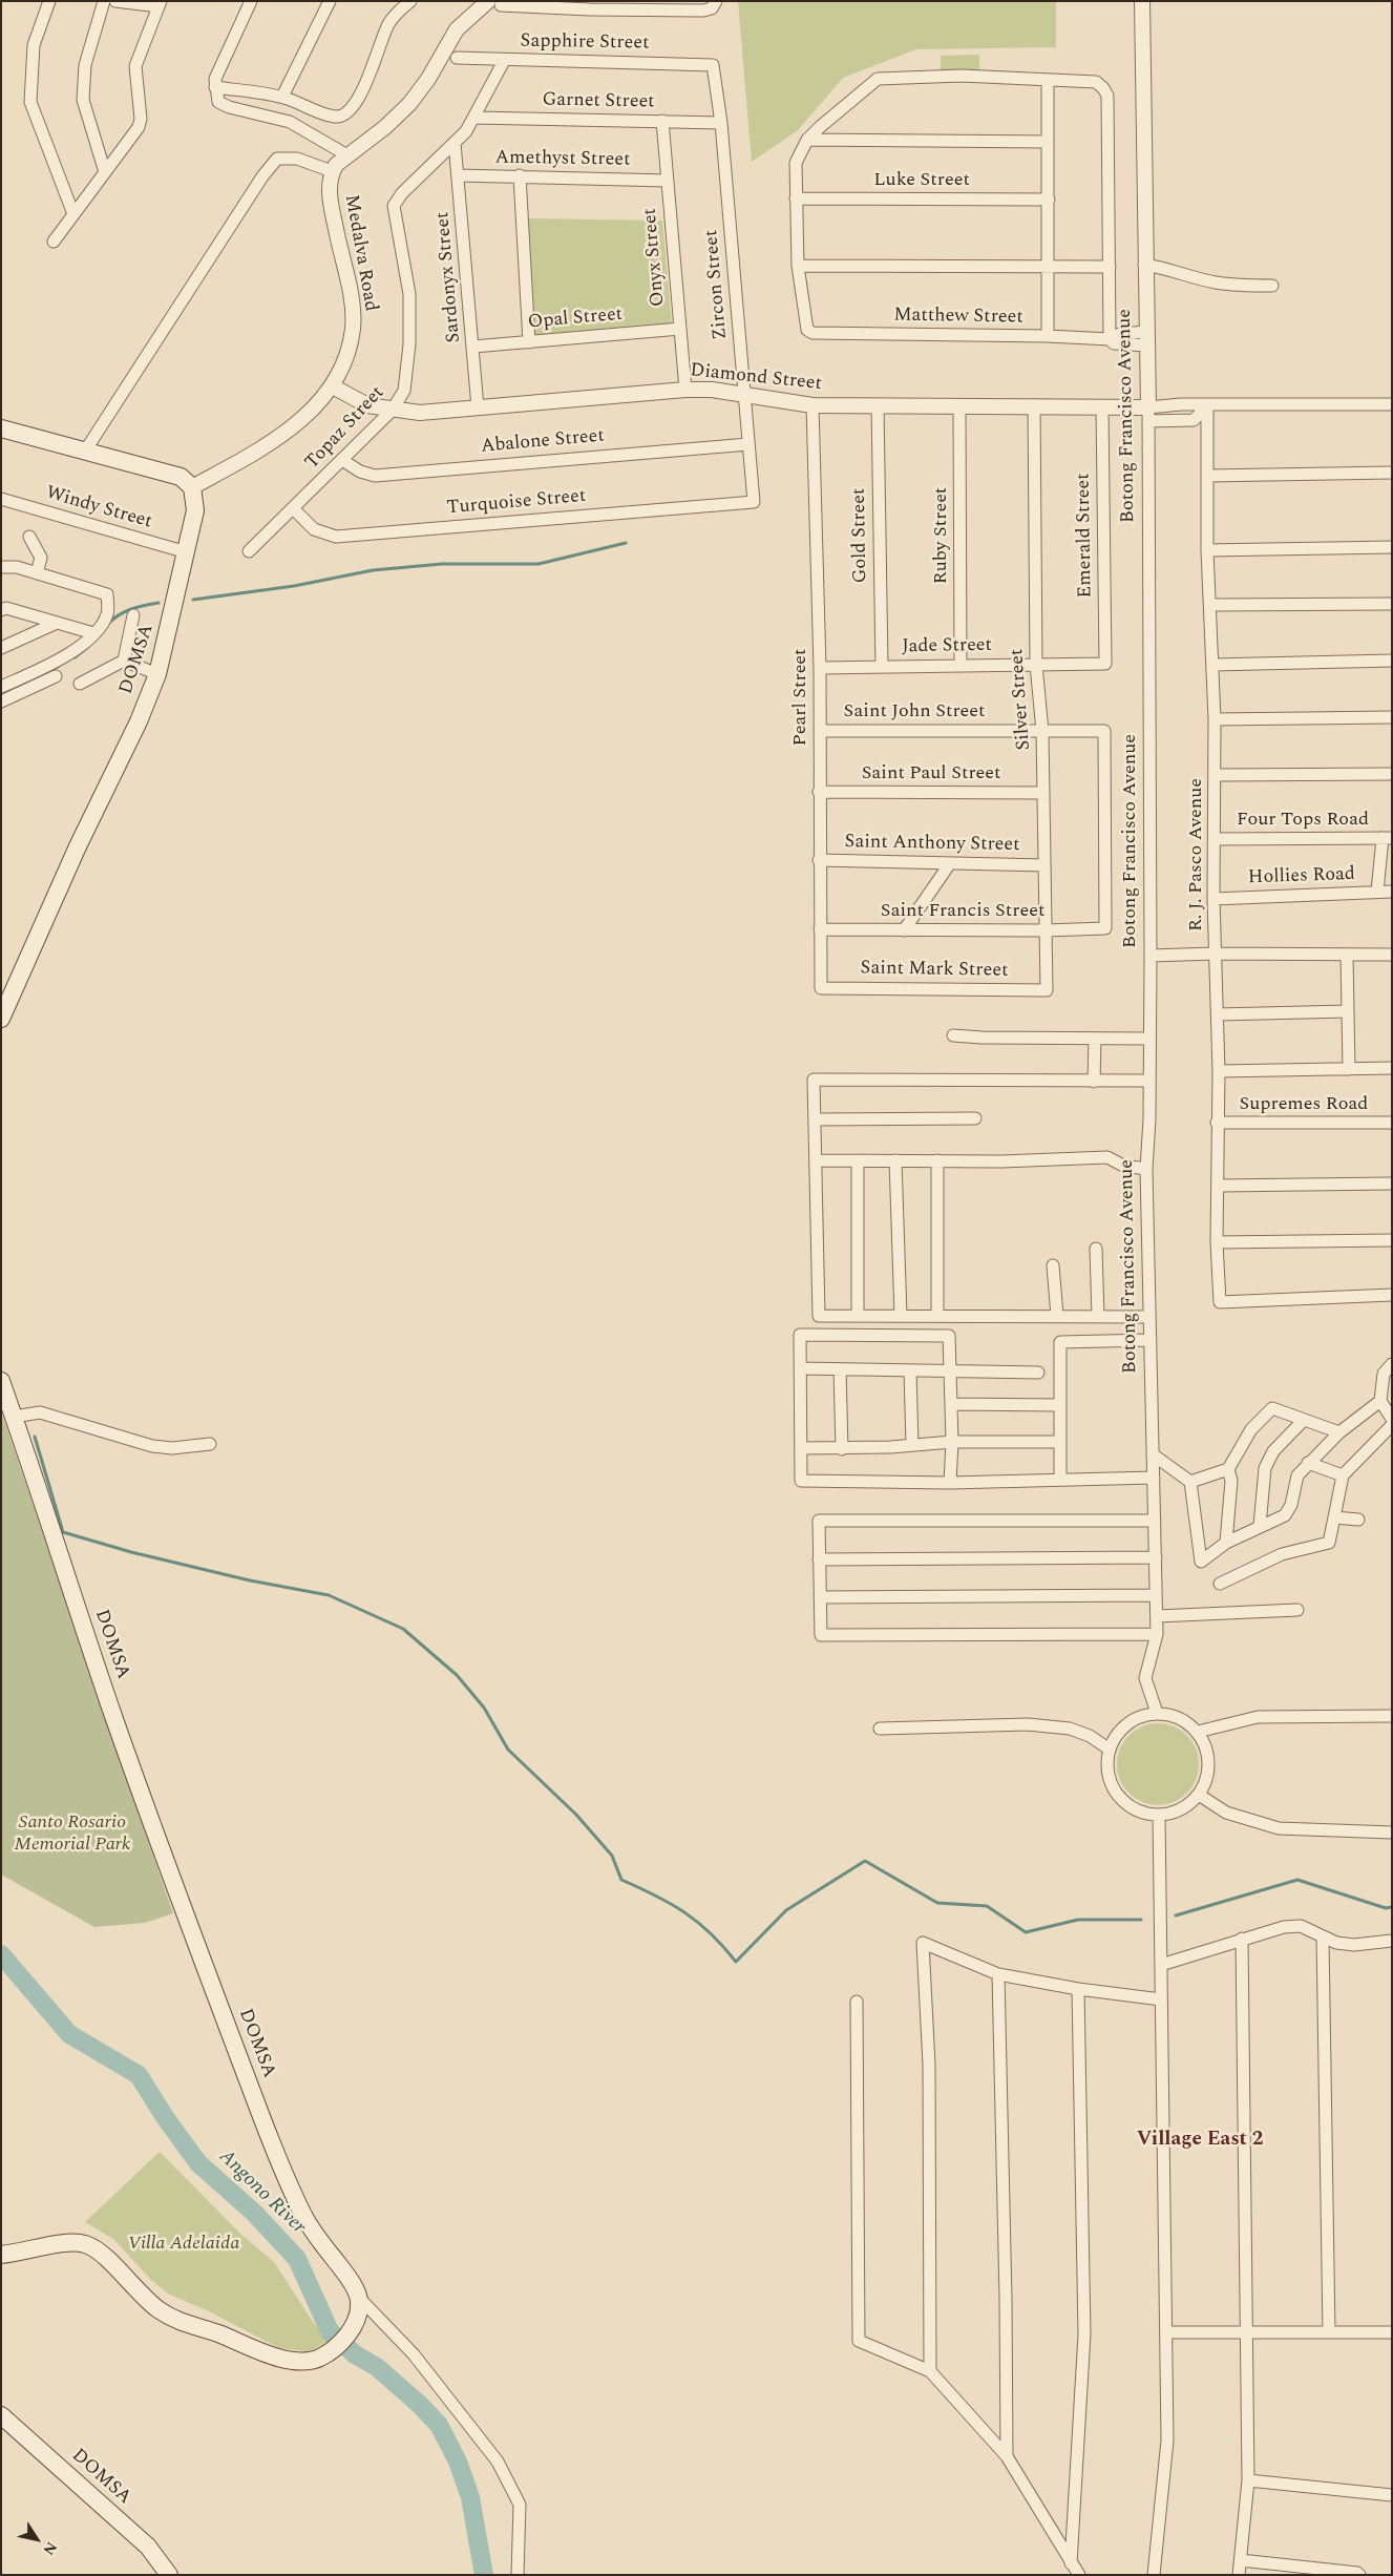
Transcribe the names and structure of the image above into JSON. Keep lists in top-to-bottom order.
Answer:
{
  "streets": {
    "main road": ["DOMSA"],
    "street": [
      "Sapphire Street",
      "Garnet Street",
      "Amethyst Street",
      "Luke Street",
      "Medalva Road",
      "Onyx Street",
      "Sardonyx Street",
      "Zircon Street",
      "Matthew Street",
      "Opal Street",
      "Diamond Street",
      "Botong Francisco Avenue",
      "Topaz Street",
      "Abalone Street",
      "Turquoise Street",
      "Windy Street",
      "Gold Street",
      "Ruby Street",
      "Emerald Street",
      "Jade Street",
      "Pearl Street",
      "Silver Street",
      "Saint John Street",
      "Saint Paul Street",
      "Four Tops Road",
      "Saint Anthony Street",
      "R. J. Pasco Avenue",
      "Hollies Road",
      "Saint Francis Street",
      "Saint Mark Street",
      "Supremes Road"
    ]
  },
  "crossings": [
    ["Sapphire Street", "Zircon Street"],
    ["Sapphire Street", "Topaz Street"],
    ["Garnet Street", "Onyx Street"],
    ["Garnet Street", "Zircon Street"],
    ["Garnet Street", "Topaz Street"],
    ["Amethyst Street", "Onyx Street"],
    ["Amethyst Street", "Sardonyx Street"],
    ["Medalva Road", "Diamond Street"],
    ["Medalva Road", "DOMSA"],
    ["Onyx Street", "Opal Street"],
    ["Onyx Street", "Diamond Street"],
    ["Sardonyx Street", "Opal Street"],
    ["Sardonyx Street", "Diamond Street"],
    ["Sardonyx Street", "Topaz Street"],
    ["Zircon Street", "Diamond Street"],
    ["Zircon Street", "Abalone Street"],
    ["Zircon Street", "Turquoise Street"],
    ["Matthew Street", "Botong Francisco Avenue"],
    ["Diamond Street", "Botong Francisco Avenue"],
    ["Diamond Street", "Topaz Street"],
    ["Diamond Street", "Gold Street"],
    ["Diamond Street", "Ruby Street"],
    ["Diamond Street", "Emerald Street"],
    ["Diamond Street", "Pearl Street"],
    ["Diamond Street", "Silver Street"],
    ["Topaz Street", "Abalone Street"],
    ["Topaz Street", "Turquoise Street"],
    ["Windy Street", "DOMSA"],
    ["Gold Street", "Jade Street"],
    ["Ruby Street", "Jade Street"],
    ["Emerald Street", "Jade Street"],
    ["Jade Street", "Pearl Street"],
    ["Jade Street", "Silver Street"],
    ["Pearl Street", "Saint John Street"],
    ["Pearl Street", "Saint Paul Street"],
    ["Pearl Street", "Saint Anthony Street"],
    ["Pearl Street", "Saint Francis Street"],
    ["Pearl Street", "Saint Mark Street"],
    ["Silver Street", "Saint John Street"],
    ["Silver Street", "Saint Paul Street"],
    ["Silver Street", "Saint Anthony Street"],
    ["Silver Street", "Saint Francis Street"],
    ["Silver Street", "Saint Mark Street"],
    ["Saint John Street", "Saint Francis Street"],
    ["Four Tops Road", "R. J. Pasco Avenue"],
    ["R. J. Pasco Avenue", "Hollies Road"],
    ["R. J. Pasco Avenue", "Supremes Road"]
  ],
  "districts": ["Village East 2"],
  "water": ["Angono River"],
  "parks": ["Santo Rosario Memorial Park", "Villa Adelaida"],
  "north": "bottom right"
}
